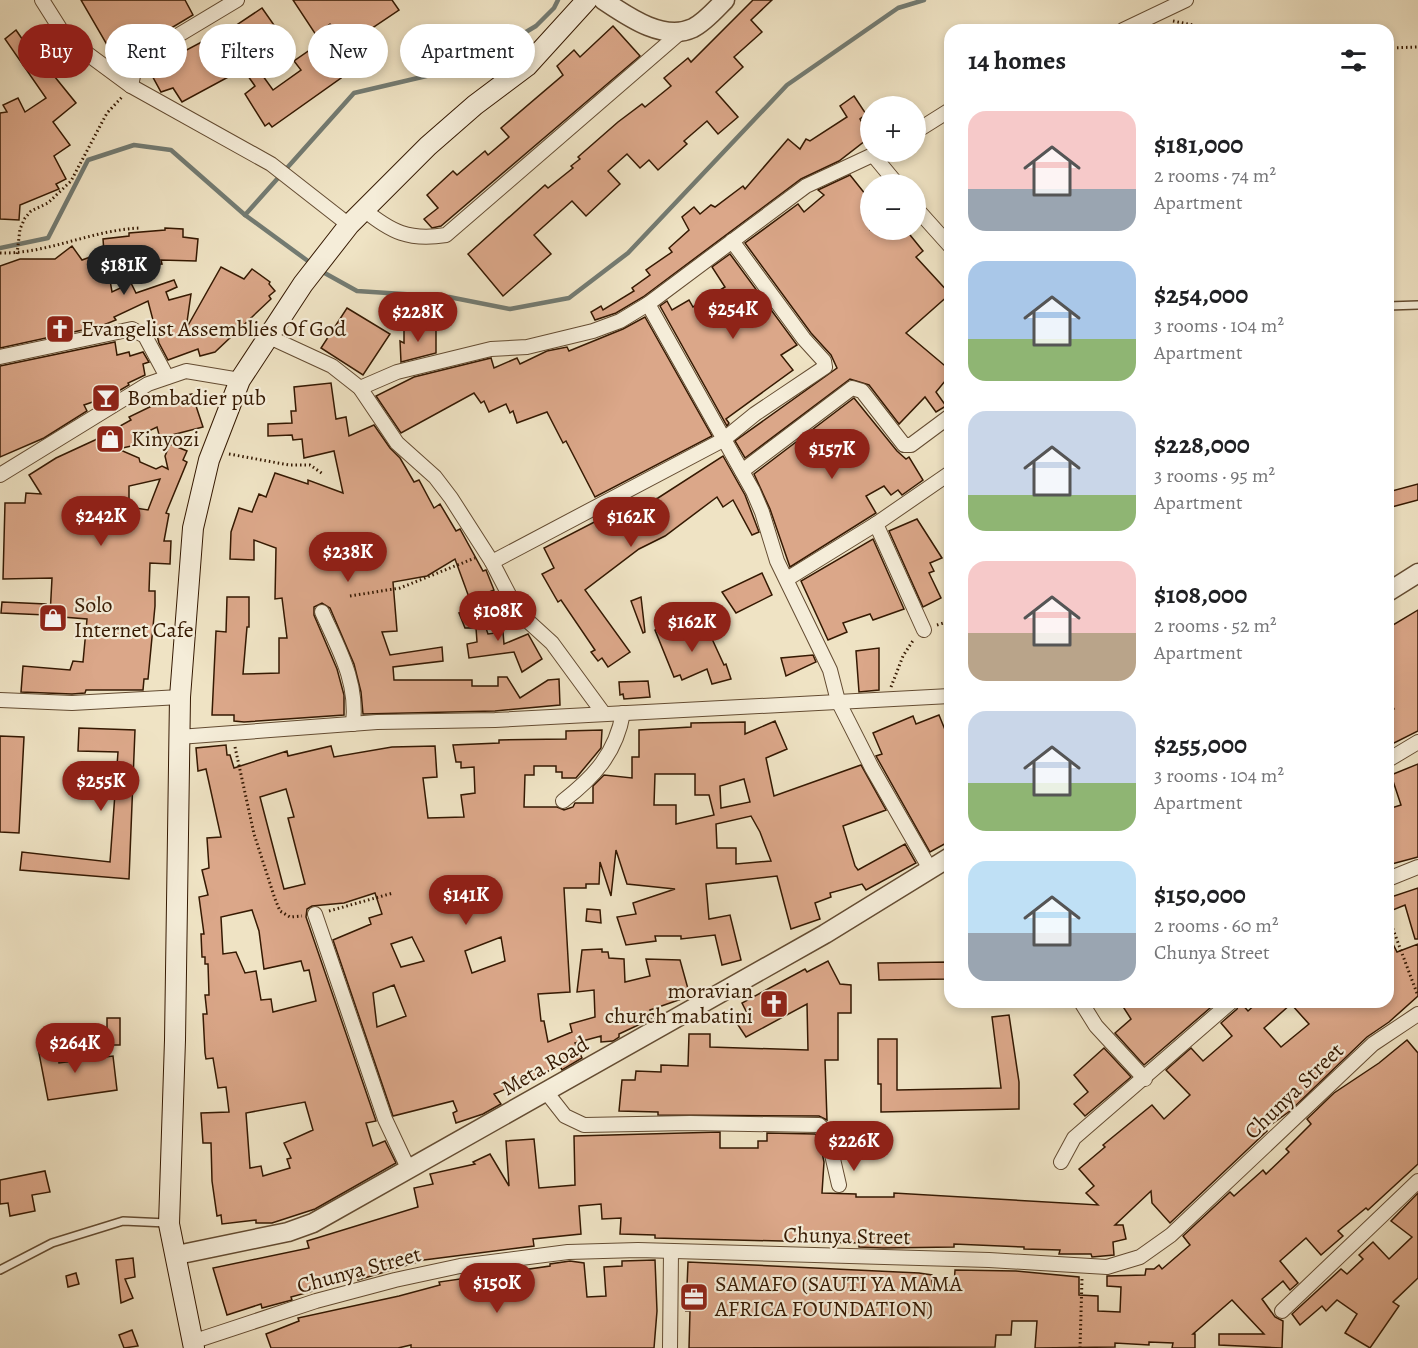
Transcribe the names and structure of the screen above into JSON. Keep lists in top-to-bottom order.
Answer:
{
  "streets": {
    "street": ["Meta Road", "Chunya Street"]
  },
  "places": {
    "church": ["Evangelist Assemblies Of God", "moravian church mabatini"],
    "bar": ["Bombadier pub"],
    "shop": ["Kinyozi", "Solo Internet Cafe"],
    "office": ["SAMAFO (SAUTI YA MAMA AFRICA FOUNDATION)"]
  },
  "page": {
    "chip": [
      "Buy",
      "Rent",
      "Filters",
      "New",
      "Apartment"
    ],
    "heading": "14 homes",
    "map_buttons": ["+", "−"],
    "list": [
      {
        "name": "$181,000",
        "note": "2 rooms · 74 m² · Apartment"
      },
      {
        "name": "$254,000",
        "note": "3 rooms · 104 m² · Apartment"
      },
      {
        "name": "$228,000",
        "note": "3 rooms · 95 m² · Apartment"
      },
      {
        "name": "$108,000",
        "note": "2 rooms · 52 m² · Apartment"
      },
      {
        "name": "$255,000",
        "note": "3 rooms · 104 m² · Apartment"
      },
      {
        "name": "$150,000",
        "note": "2 rooms · 60 m² · Chunya Street"
      }
    ],
    "price": [
      "$181K",
      "$254K",
      "$228K",
      "$157K",
      "$242K",
      "$162K",
      "$238K",
      "$108K",
      "$162K",
      "$255K",
      "$141K",
      "$264K",
      "$226K",
      "$150K"
    ]
  }
}
